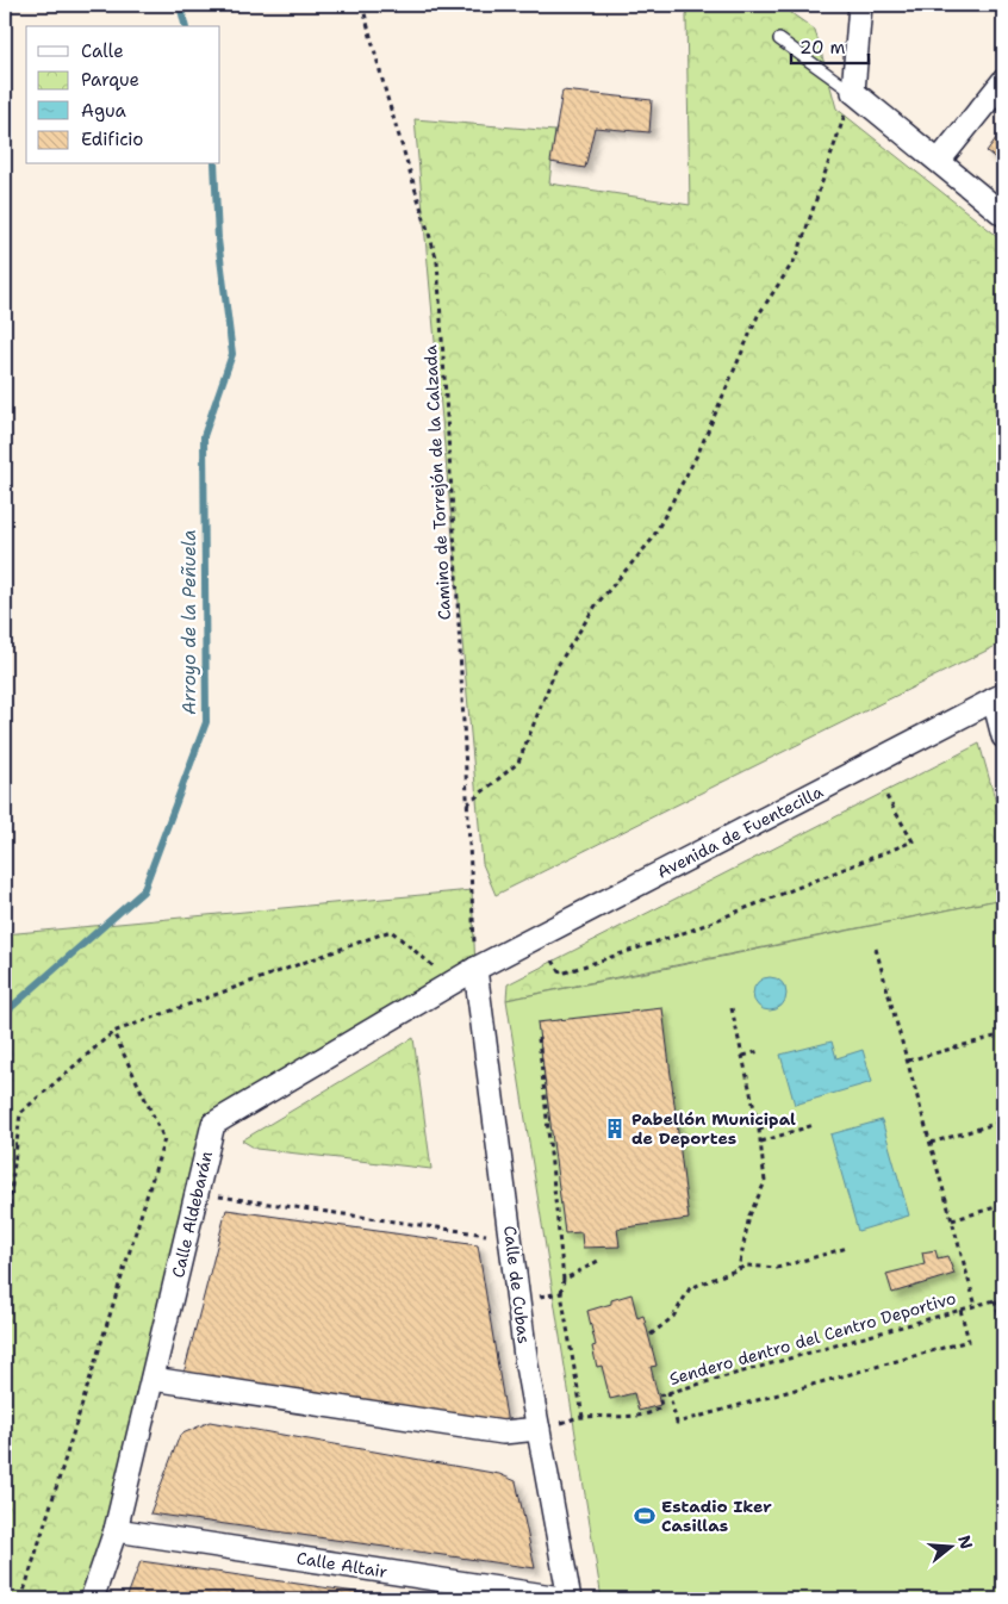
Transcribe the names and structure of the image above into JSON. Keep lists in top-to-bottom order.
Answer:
{
  "streets": {
    "street": [
      "Avenida de Fuentecilla",
      "Calle Aldebarán",
      "Calle de Cubas",
      "Calle Altair"
    ],
    "path": ["Camino de Torrejón de la Calzada", "Sendero dentro del Centro Deportivo"]
  },
  "crossings": [
    ["Camino de Torrejón de la Calzada", "Avenida de Fuentecilla"],
    ["Camino de Torrejón de la Calzada", "Calle Aldebarán"],
    ["Camino de Torrejón de la Calzada", "Calle de Cubas"],
    ["Avenida de Fuentecilla", "Calle Aldebarán"],
    ["Avenida de Fuentecilla", "Calle de Cubas"],
    ["Calle Aldebarán", "Calle de Cubas"],
    ["Calle Aldebarán", "Calle Altair"],
    ["Calle de Cubas", "Sendero dentro del Centro Deportivo"],
    ["Calle de Cubas", "Calle Altair"]
  ],
  "water": ["Arroyo de la Peñuela"],
  "places": {
    "building": ["Pabellón Municipal de Deportes"],
    "sports": ["Estadio Iker Casillas"]
  },
  "legend": [
    "Calle",
    "Parque",
    "Agua",
    "Edificio"
  ],
  "scale_bar": "20 m",
  "north": "right"
}
